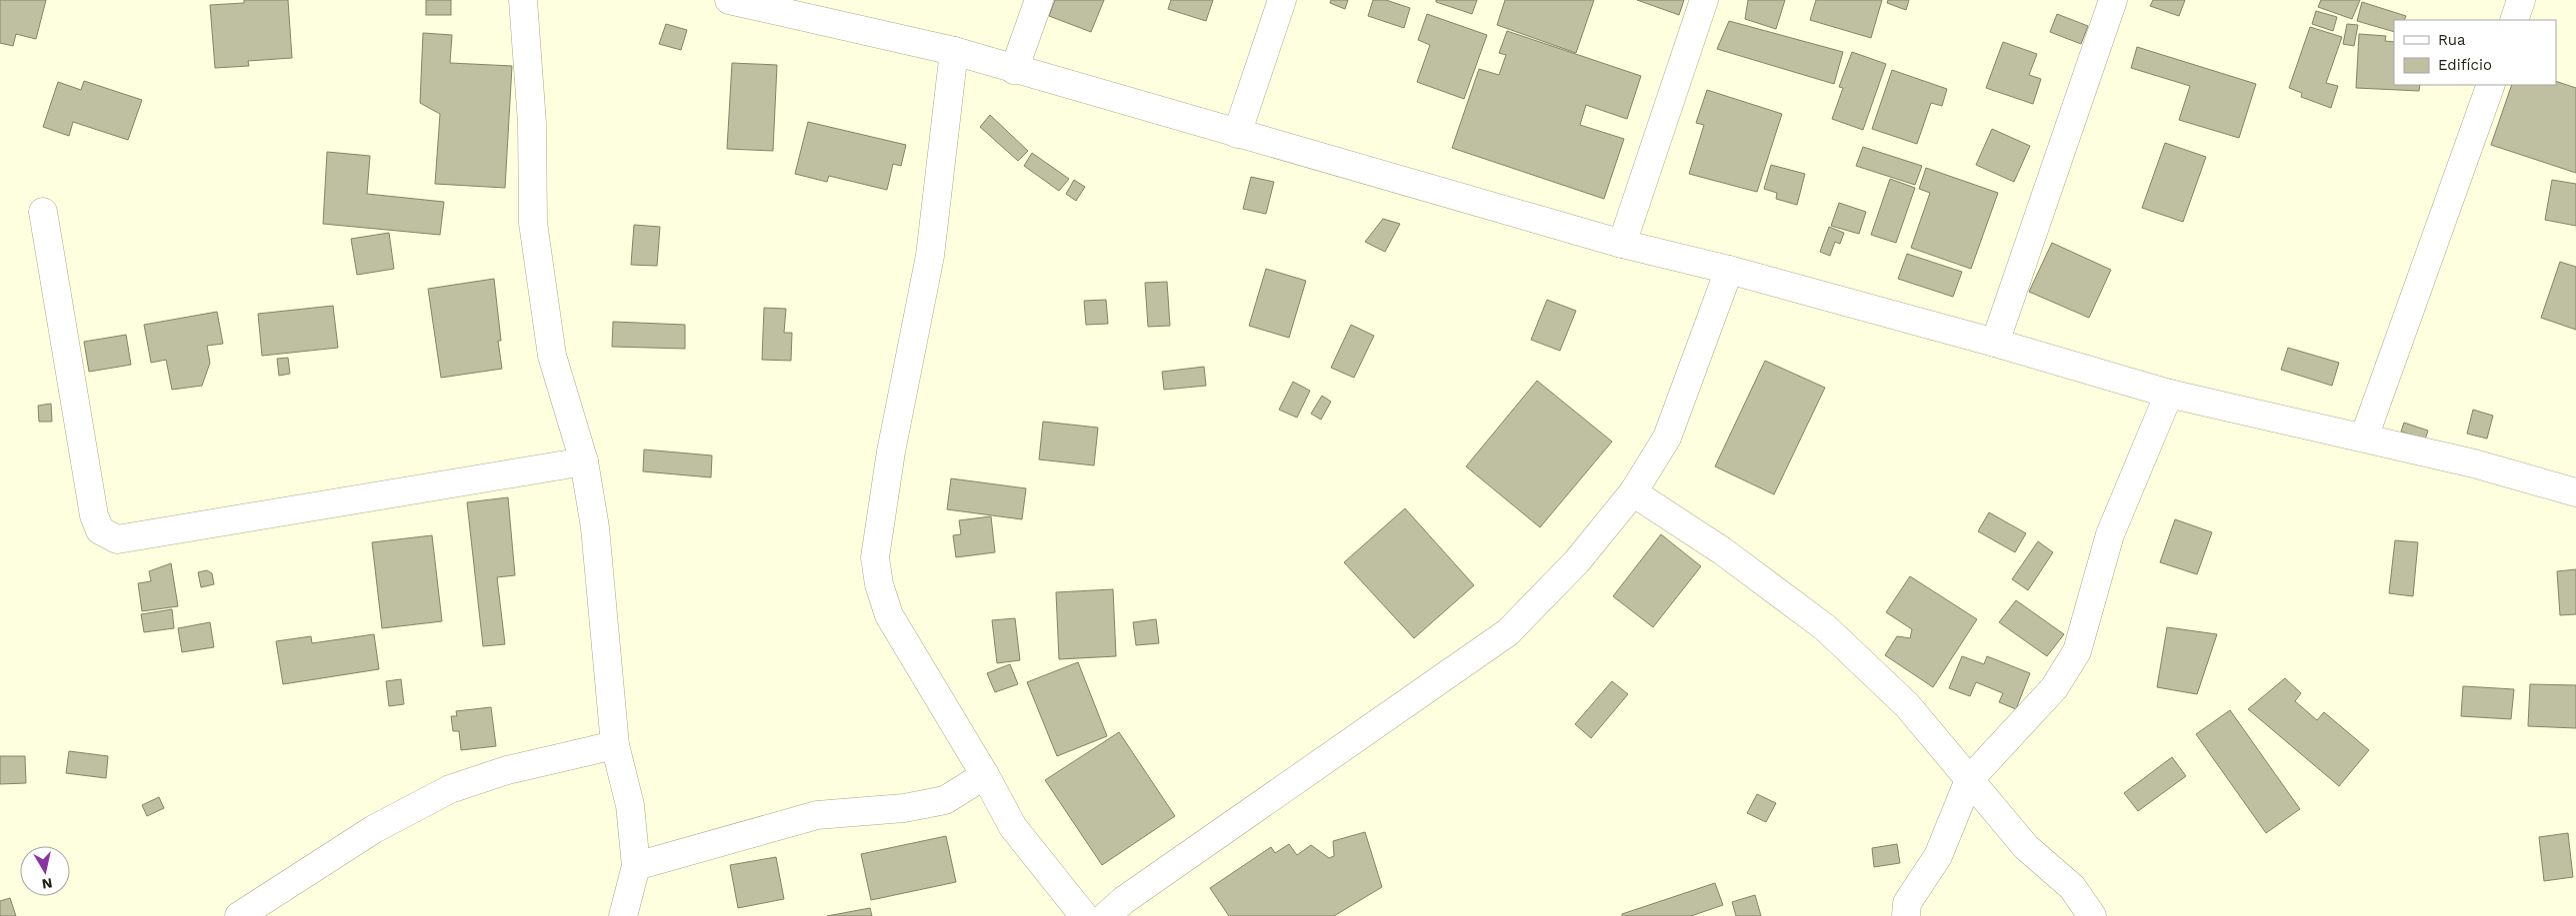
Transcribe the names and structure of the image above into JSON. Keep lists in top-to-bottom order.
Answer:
{
  "legend": ["Rua", "Edifício"],
  "north": "bottom"
}
